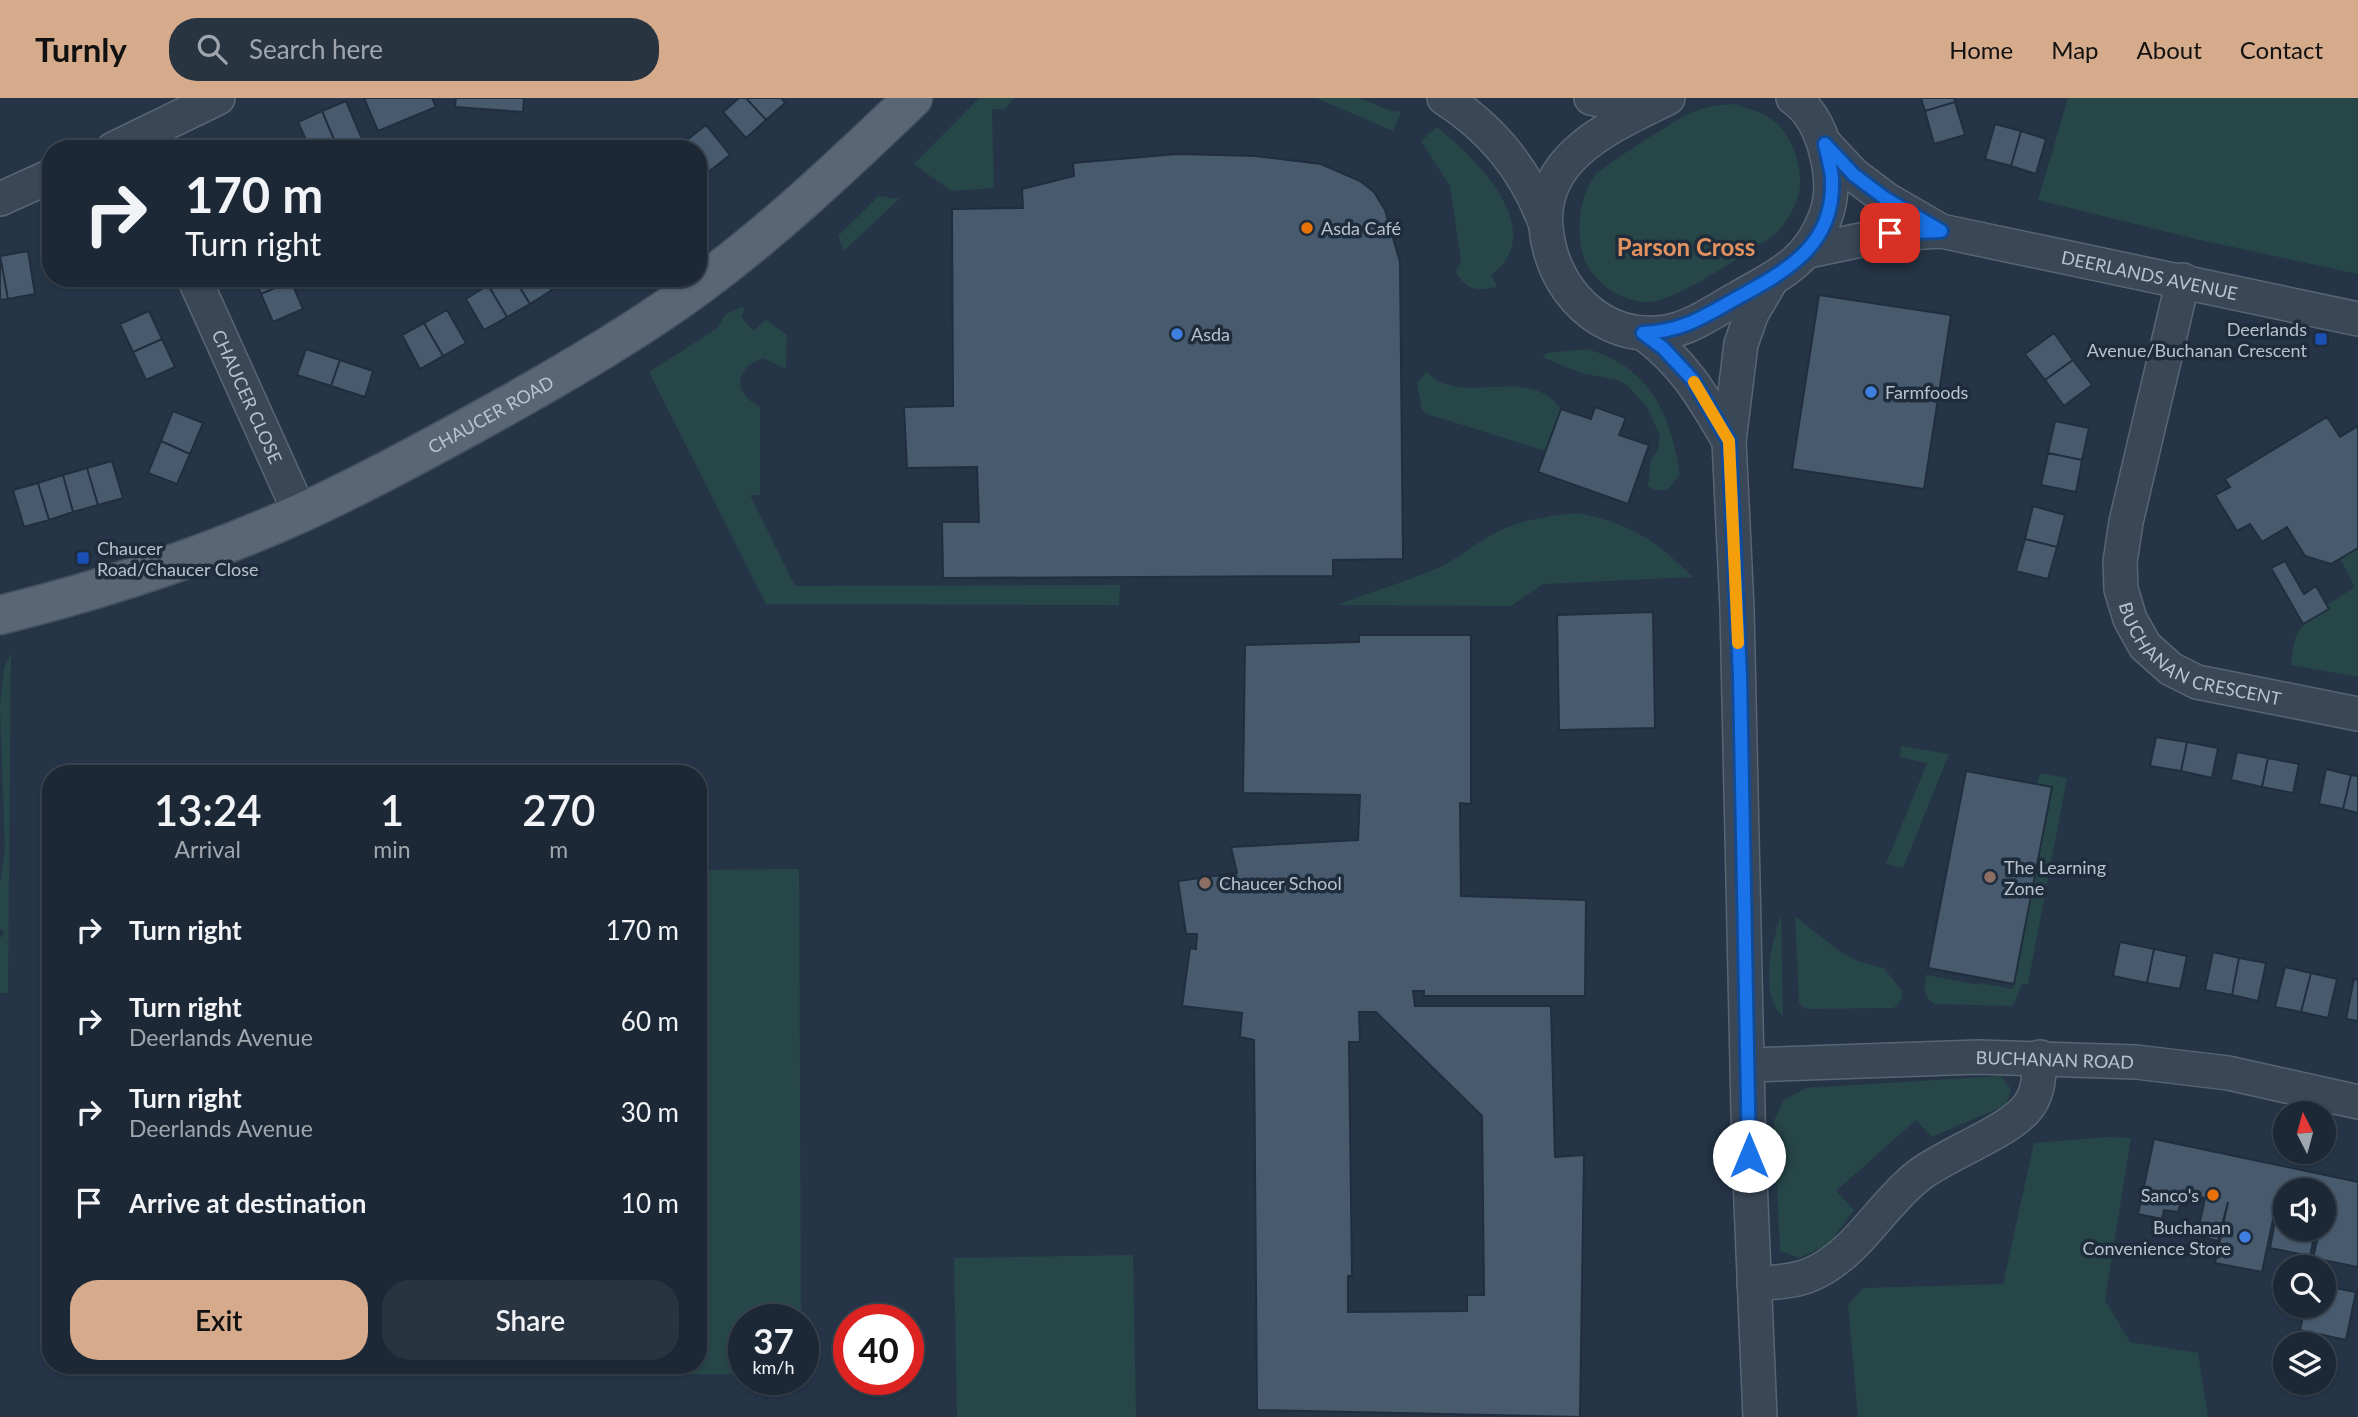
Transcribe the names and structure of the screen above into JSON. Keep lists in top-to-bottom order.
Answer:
{
  "streets": {
    "main road": ["CHAUCER ROAD"],
    "street": [
      "DEERLANDS AVENUE",
      "CHAUCER CLOSE",
      "BUCHANAN CRESCENT",
      "BUCHANAN ROAD"
    ]
  },
  "crossings": [
    ["DEERLANDS AVENUE", "BUCHANAN CRESCENT"],
    ["CHAUCER CLOSE", "CHAUCER ROAD"]
  ],
  "districts": ["Parson Cross"],
  "places": {
    "other": [
      "Asda Café",
      "Asda",
      "Farmfoods",
      "The Learning Zone",
      "Chaucer School",
      "Sanco's",
      "Buchanan Convenience Store"
    ],
    "transit": ["Deerlands Avenue/Buchanan Crescent", "Chaucer Road/Chaucer Close"]
  },
  "north": "top",
  "page": {
    "header": "Turnly",
    "search": "Search here",
    "nav": [
      "Home",
      "Map",
      "About",
      "Contact"
    ],
    "turn": ["170 m", "Turn right"],
    "eta": [
      "13:24",
      "Arrival",
      "1",
      "min",
      "270",
      "m"
    ],
    "list": [
      {
        "name": "Turn right",
        "value": "170 m"
      },
      {
        "name": "Turn right",
        "note": "Deerlands Avenue",
        "value": "60 m"
      },
      {
        "name": "Turn right",
        "note": "Deerlands Avenue",
        "value": "30 m"
      },
      {
        "name": "Arrive at destination",
        "value": "10 m"
      }
    ],
    "buttons": ["Exit", "Share"],
    "speed": "37 km/h",
    "limit": "40"
  }
}
